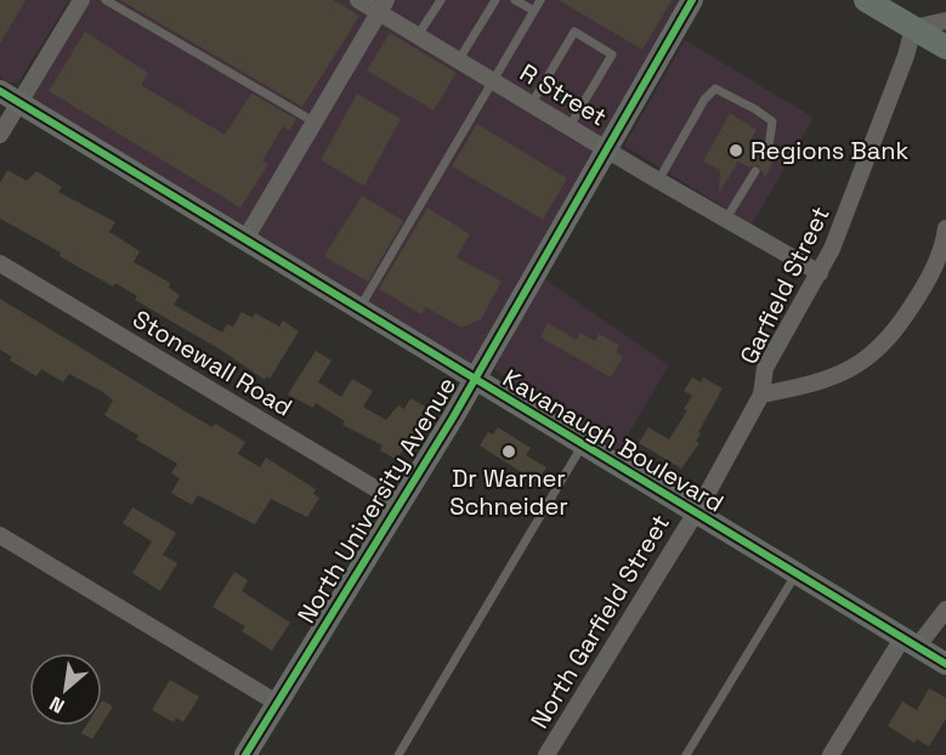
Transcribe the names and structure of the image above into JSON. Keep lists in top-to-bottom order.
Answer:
{
  "streets": {
    "street": [
      "R Street",
      "Garfield Street",
      "Stonewall Road",
      "Kavanaugh Boulevard",
      "North University Avenue",
      "North Garfield Street"
    ]
  },
  "crossings": [
    ["R Street", "Garfield Street"],
    ["R Street", "North University Avenue"],
    ["Garfield Street", "Kavanaugh Boulevard"],
    ["Garfield Street", "North Garfield Street"],
    ["Stonewall Road", "North University Avenue"],
    ["Kavanaugh Boulevard", "North University Avenue"],
    ["Kavanaugh Boulevard", "North Garfield Street"]
  ],
  "places": ["Regions Bank", "Dr Warner Schneider"],
  "north": "bottom left"
}
